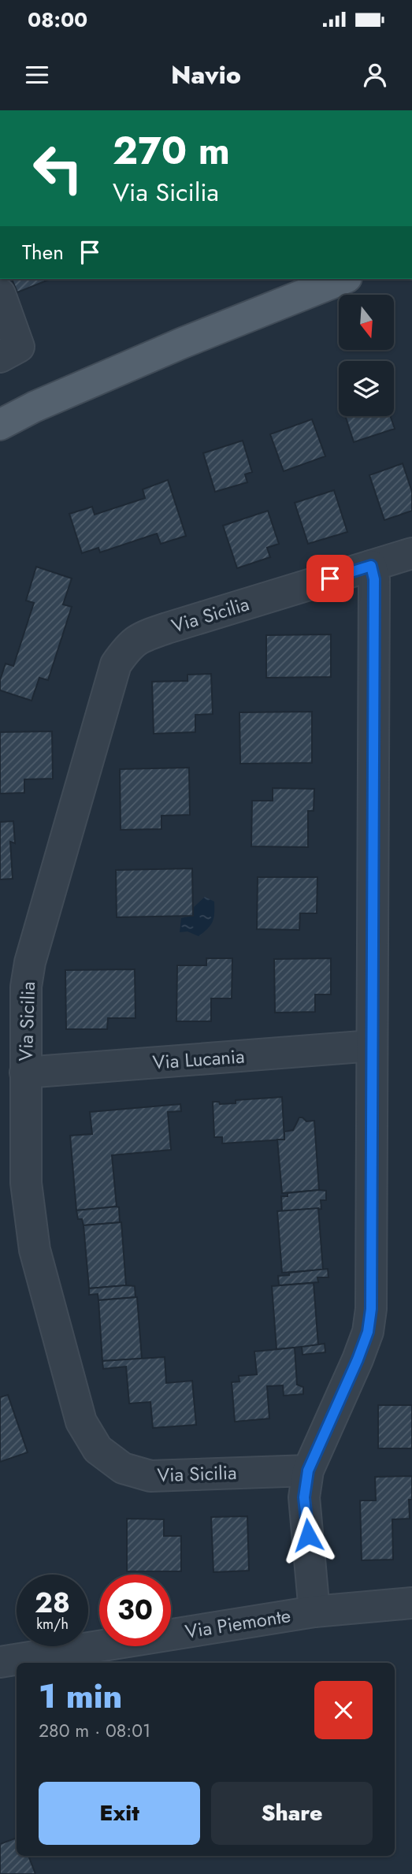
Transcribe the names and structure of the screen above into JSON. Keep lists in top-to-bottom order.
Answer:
{
  "streets": {
    "street": ["Via Sicilia", "Via Lucania", "Via Piemonte"]
  },
  "crossings": [
    ["Via Sicilia", "Via Lucania"]
  ],
  "north": "bottom",
  "page": {
    "status": "08:00",
    "header": "Navio",
    "turn": ["270 m", "Via Sicilia"],
    "then": "Then",
    "speed": "28 km/h",
    "limit": "30",
    "heading": ["1 min", "280 m · 08:01"],
    "buttons": ["Exit", "Share"]
  }
}
